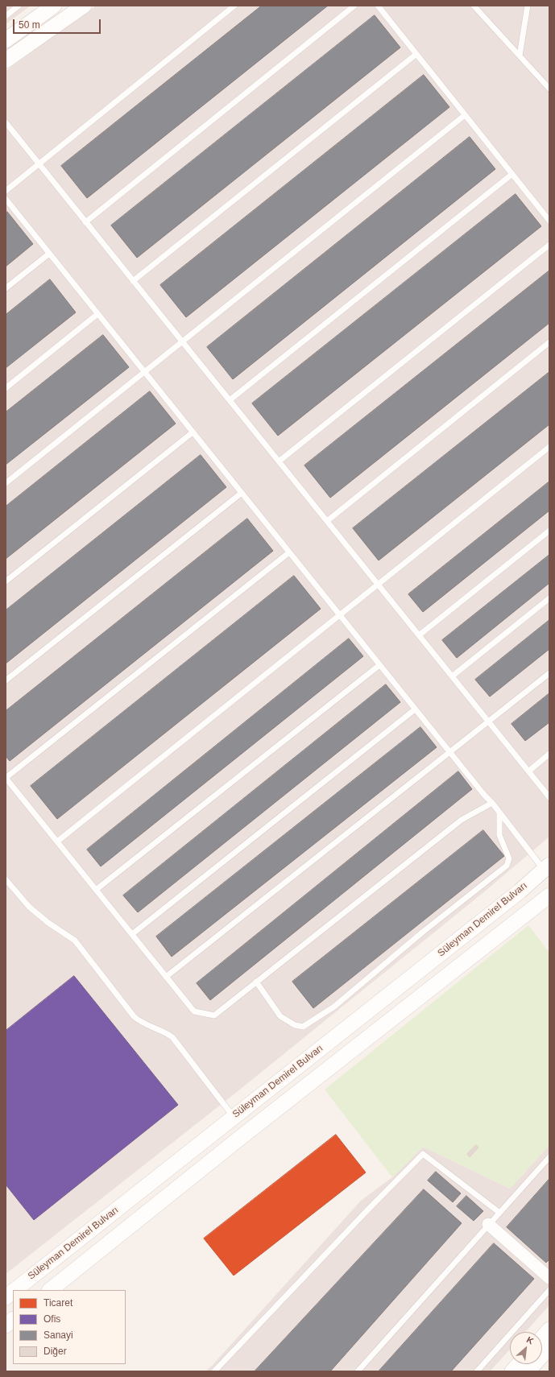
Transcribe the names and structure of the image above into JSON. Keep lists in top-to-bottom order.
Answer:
{
  "streets": {
    "street": ["Süleyman Demirel Bulvarı"]
  },
  "legend": [
    "Ticaret",
    "Ofis",
    "Sanayi",
    "Diğer"
  ],
  "scale_bar": "50 m",
  "north": "top right"
}
